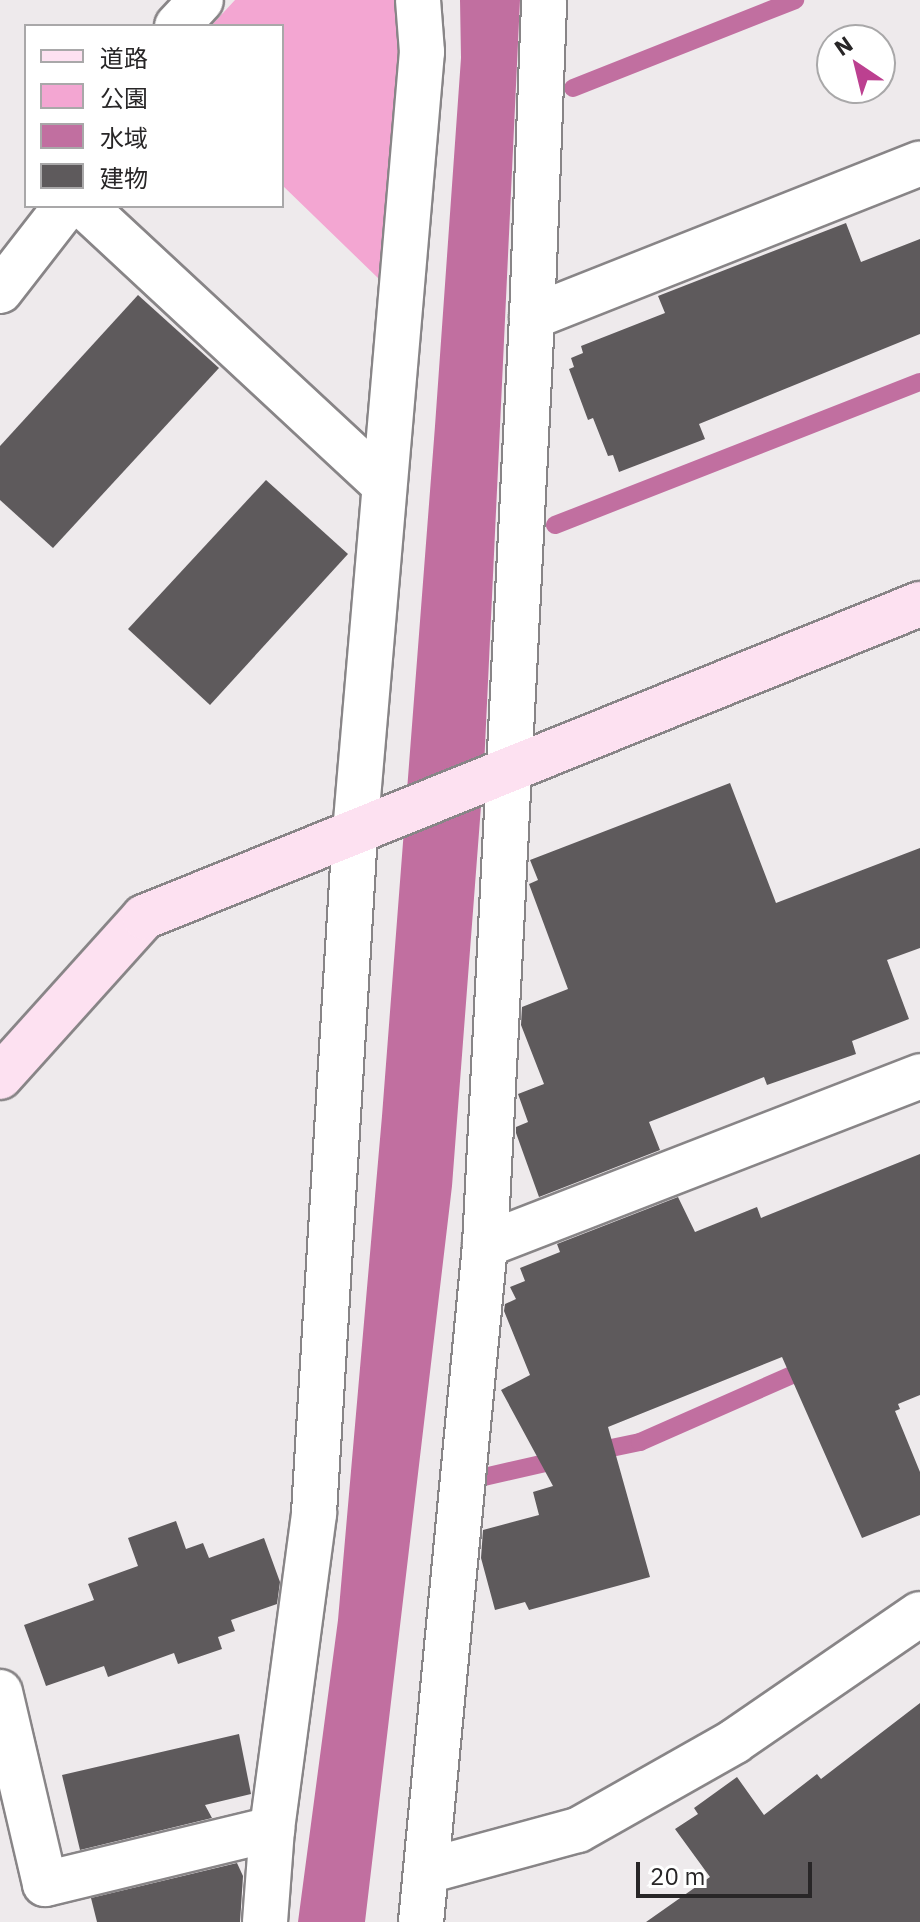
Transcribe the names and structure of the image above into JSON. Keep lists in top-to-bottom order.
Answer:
{
  "legend": [
    "道路",
    "公園",
    "水域",
    "建物"
  ],
  "scale_bar": "20 m",
  "north": "top left"
}
